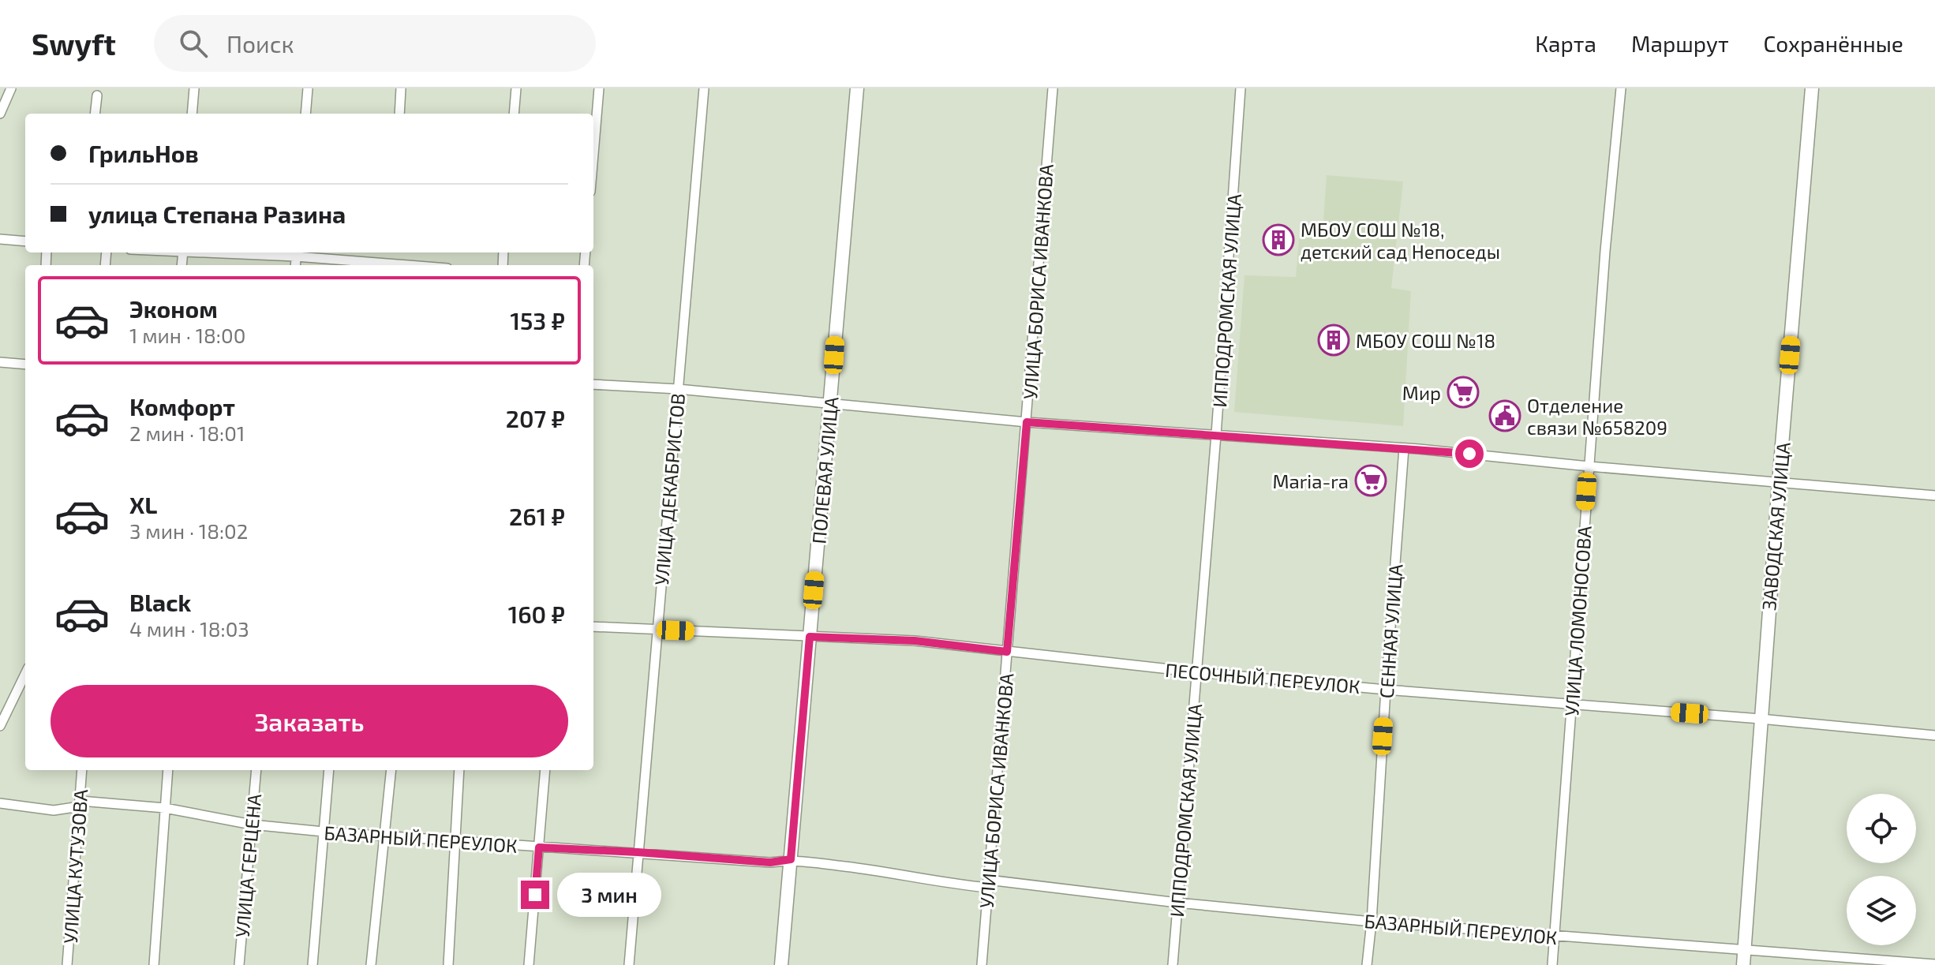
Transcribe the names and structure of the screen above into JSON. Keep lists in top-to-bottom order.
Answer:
{
  "streets": {
    "street": [
      "УЛИЦА БОРИСА ИВАНКОВА",
      "ИППОДРОМСКАЯ УЛИЦА",
      "ПОЛЕВАЯ УЛИЦА",
      "УЛИЦА ДЕКАБРИСТОВ",
      "ЗАВОДСКАЯ УЛИЦА",
      "УЛИЦА ЛОМОНОСОВА",
      "СЕННАЯ УЛИЦА",
      "ПЕСОЧНЫЙ ПЕРЕУЛОК",
      "БАЗАРНЫЙ ПЕРЕУЛОК",
      "УЛИЦА ГЕРЦЕНА",
      "УЛИЦА КУТУЗОВА"
    ]
  },
  "crossings": [
    ["УЛИЦА БОРИСА ИВАНКОВА", "ПЕСОЧНЫЙ ПЕРЕУЛОК"],
    ["УЛИЦА БОРИСА ИВАНКОВА", "БАЗАРНЫЙ ПЕРЕУЛОК"],
    ["ИППОДРОМСКАЯ УЛИЦА", "ПЕСОЧНЫЙ ПЕРЕУЛОК"],
    ["ИППОДРОМСКАЯ УЛИЦА", "БАЗАРНЫЙ ПЕРЕУЛОК"],
    ["ПОЛЕВАЯ УЛИЦА", "ПЕСОЧНЫЙ ПЕРЕУЛОК"],
    ["ПОЛЕВАЯ УЛИЦА", "БАЗАРНЫЙ ПЕРЕУЛОК"],
    ["УЛИЦА ДЕКАБРИСТОВ", "ПЕСОЧНЫЙ ПЕРЕУЛОК"],
    ["УЛИЦА ДЕКАБРИСТОВ", "БАЗАРНЫЙ ПЕРЕУЛОК"],
    ["ЗАВОДСКАЯ УЛИЦА", "ПЕСОЧНЫЙ ПЕРЕУЛОК"],
    ["ЗАВОДСКАЯ УЛИЦА", "БАЗАРНЫЙ ПЕРЕУЛОК"],
    ["УЛИЦА ЛОМОНОСОВА", "ПЕСОЧНЫЙ ПЕРЕУЛОК"],
    ["УЛИЦА ЛОМОНОСОВА", "БАЗАРНЫЙ ПЕРЕУЛОК"],
    ["СЕННАЯ УЛИЦА", "ПЕСОЧНЫЙ ПЕРЕУЛОК"],
    ["СЕННАЯ УЛИЦА", "БАЗАРНЫЙ ПЕРЕУЛОК"],
    ["БАЗАРНЫЙ ПЕРЕУЛОК", "УЛИЦА ГЕРЦЕНА"],
    ["БАЗАРНЫЙ ПЕРЕУЛОК", "УЛИЦА КУТУЗОВА"]
  ],
  "places": {
    "building": ["МБОУ СОШ №18, детский сад Непоседы", "МБОУ СОШ №18"],
    "supermarket": ["Мир", "Maria-ra"],
    "public building": ["Отделение связи №658209"]
  },
  "page": {
    "header": "Swyft",
    "search": "Поиск",
    "nav": ["Карта", "Маршрут", "Сохранённые"],
    "banner": ["ГрильНов", "улица Степана Разина"],
    "list": [
      {
        "name": "Эконом",
        "note": "1 мин · 18:00",
        "value": "153 ₽"
      },
      {
        "name": "Комфорт",
        "note": "2 мин · 18:01",
        "value": "207 ₽"
      },
      {
        "name": "XL",
        "note": "3 мин · 18:02",
        "value": "261 ₽"
      },
      {
        "name": "Black",
        "note": "4 мин · 18:03",
        "value": "160 ₽"
      }
    ],
    "buttons": "Заказать",
    "bubble": "3 мин"
  }
}
